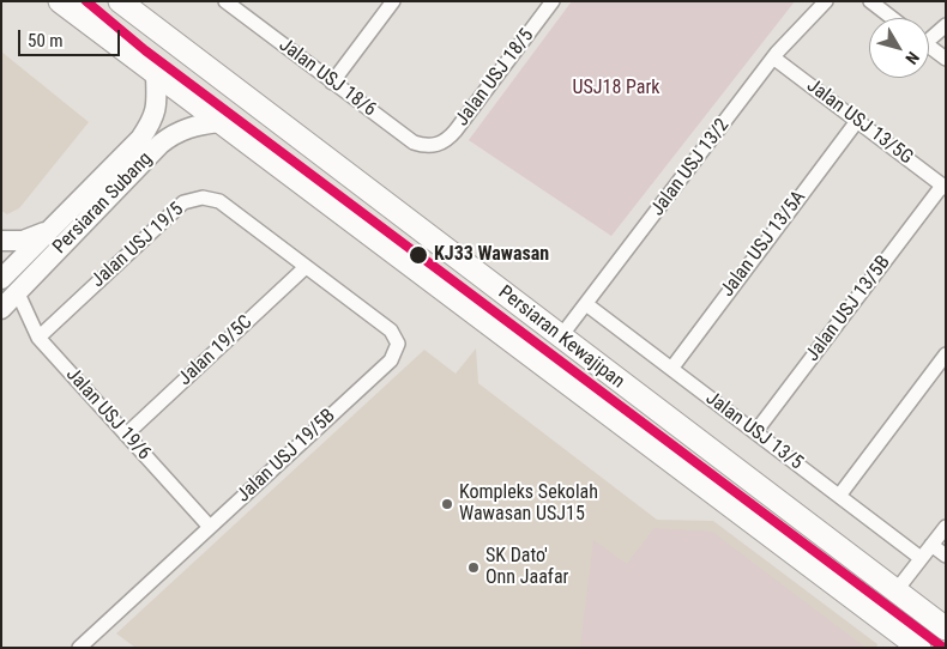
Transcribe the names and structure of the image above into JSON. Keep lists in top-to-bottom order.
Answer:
{
  "streets": {
    "main road": ["Persiaran Kewajipan"],
    "street": [
      "Jalan USJ 18/6",
      "Jalan USJ 18/5",
      "Jalan USJ 13/5G",
      "Jalan USJ 13/2",
      "Persiaran Subang",
      "Jalan USJ 13/5A",
      "Jalan USJ 19/5",
      "Jalan USJ 13/5B",
      "Jalan 19/5C",
      "Jalan USJ 19/6",
      "Jalan USJ 13/5",
      "Jalan USJ 19/5B"
    ]
  },
  "crossings": [
    ["Jalan USJ 18/6", "Jalan USJ 18/5"],
    ["Jalan USJ 13/5G", "Jalan USJ 13/2"],
    ["Jalan USJ 13/5G", "Jalan USJ 13/5A"],
    ["Jalan USJ 13/5G", "Jalan USJ 13/5B"],
    ["Jalan USJ 13/2", "Persiaran Kewajipan"],
    ["Jalan USJ 13/2", "Jalan USJ 13/5"],
    ["Persiaran Subang", "Persiaran Kewajipan"],
    ["Persiaran Subang", "Jalan USJ 19/6"],
    ["Jalan USJ 13/5A", "Jalan USJ 13/5"],
    ["Jalan USJ 19/5", "Jalan 19/5C"],
    ["Jalan USJ 19/5", "Jalan USJ 19/6"],
    ["Jalan USJ 19/5", "Jalan USJ 19/5B"],
    ["Jalan USJ 13/5B", "Jalan USJ 13/5"],
    ["Jalan 19/5C", "Jalan USJ 19/6"],
    ["Jalan 19/5C", "Jalan USJ 19/5B"],
    ["Jalan USJ 19/6", "Jalan USJ 19/5B"]
  ],
  "parks": ["USJ18 Park"],
  "places": ["KJ33 Wawasan", "Kompleks Sekolah Wawasan USJ15", "SK Dato' Onn Jaafar"],
  "scale_bar": "50 m",
  "north": "bottom right"
}
